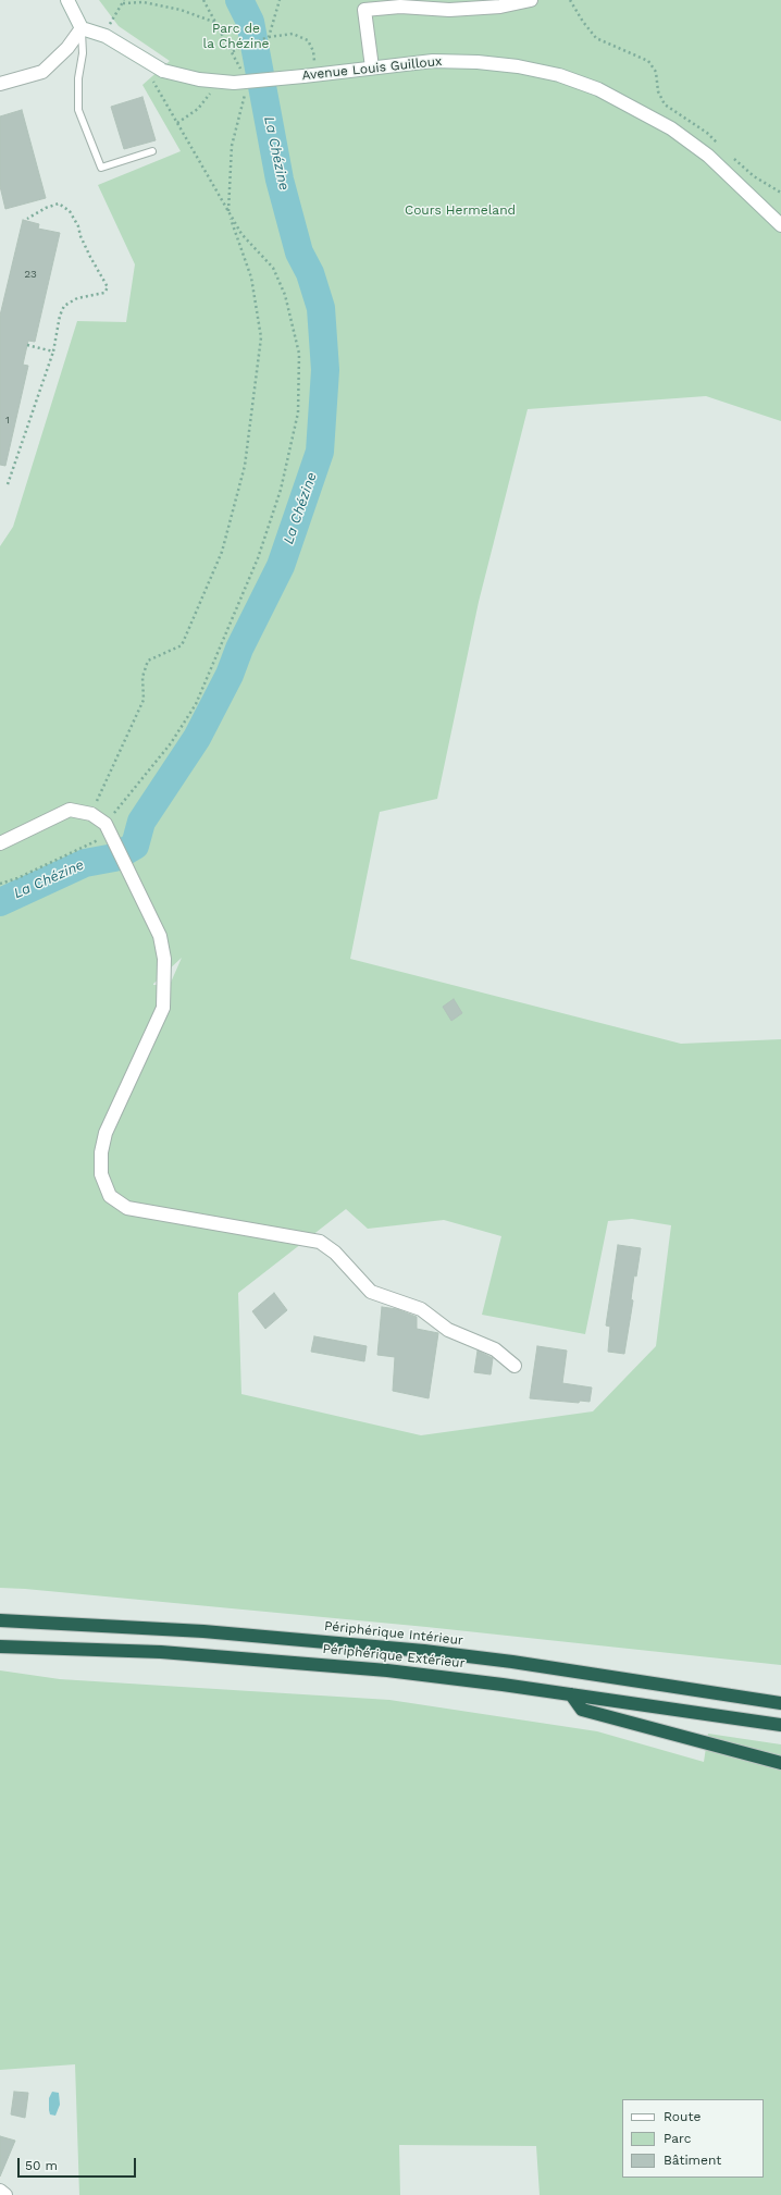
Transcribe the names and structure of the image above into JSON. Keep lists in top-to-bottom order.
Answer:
{
  "streets": {
    "highway": ["Périphérique Intérieur", "Périphérique Extérieur"],
    "street": ["Avenue Louis Guilloux"]
  },
  "water": ["La Chézine"],
  "parks": ["Parc de la Chézine", "Cours Hermeland"],
  "house_numbers": ["23", "1"],
  "legend": ["Route", "Parc", "Bâtiment"],
  "scale_bar": "50 m"
}
